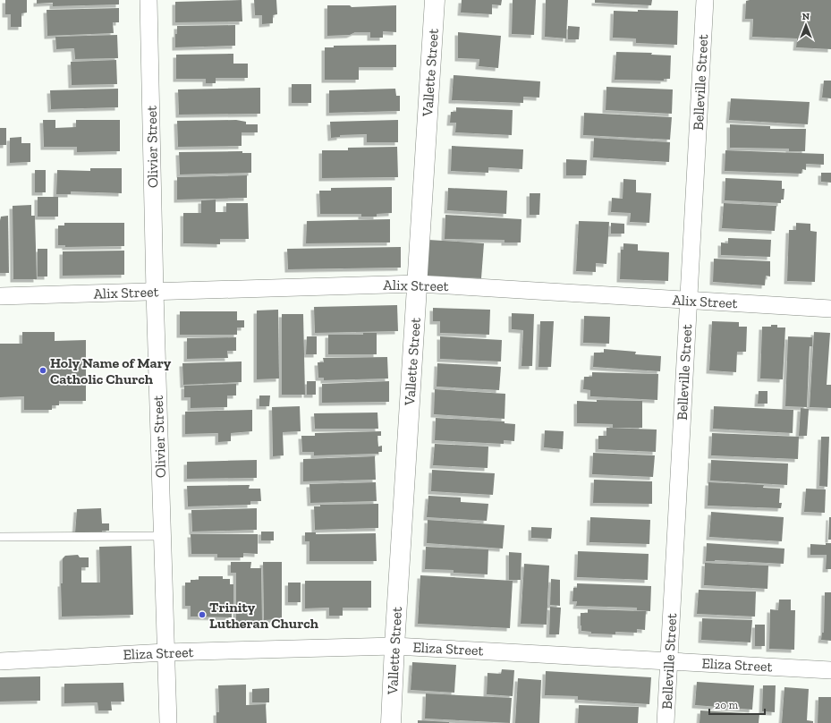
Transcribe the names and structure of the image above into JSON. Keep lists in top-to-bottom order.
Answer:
{
  "streets": {
    "street": [
      "Vallette Street",
      "Belleville Street",
      "Olivier Street",
      "Alix Street",
      "Eliza Street"
    ]
  },
  "crossings": [
    ["Vallette Street", "Alix Street"],
    ["Vallette Street", "Eliza Street"],
    ["Belleville Street", "Alix Street"],
    ["Belleville Street", "Eliza Street"],
    ["Olivier Street", "Alix Street"],
    ["Olivier Street", "Eliza Street"]
  ],
  "places": ["Holy Name of Mary Catholic Church", "Trinity Lutheran Church"],
  "scale_bar": "20 m",
  "north": "top"
}
